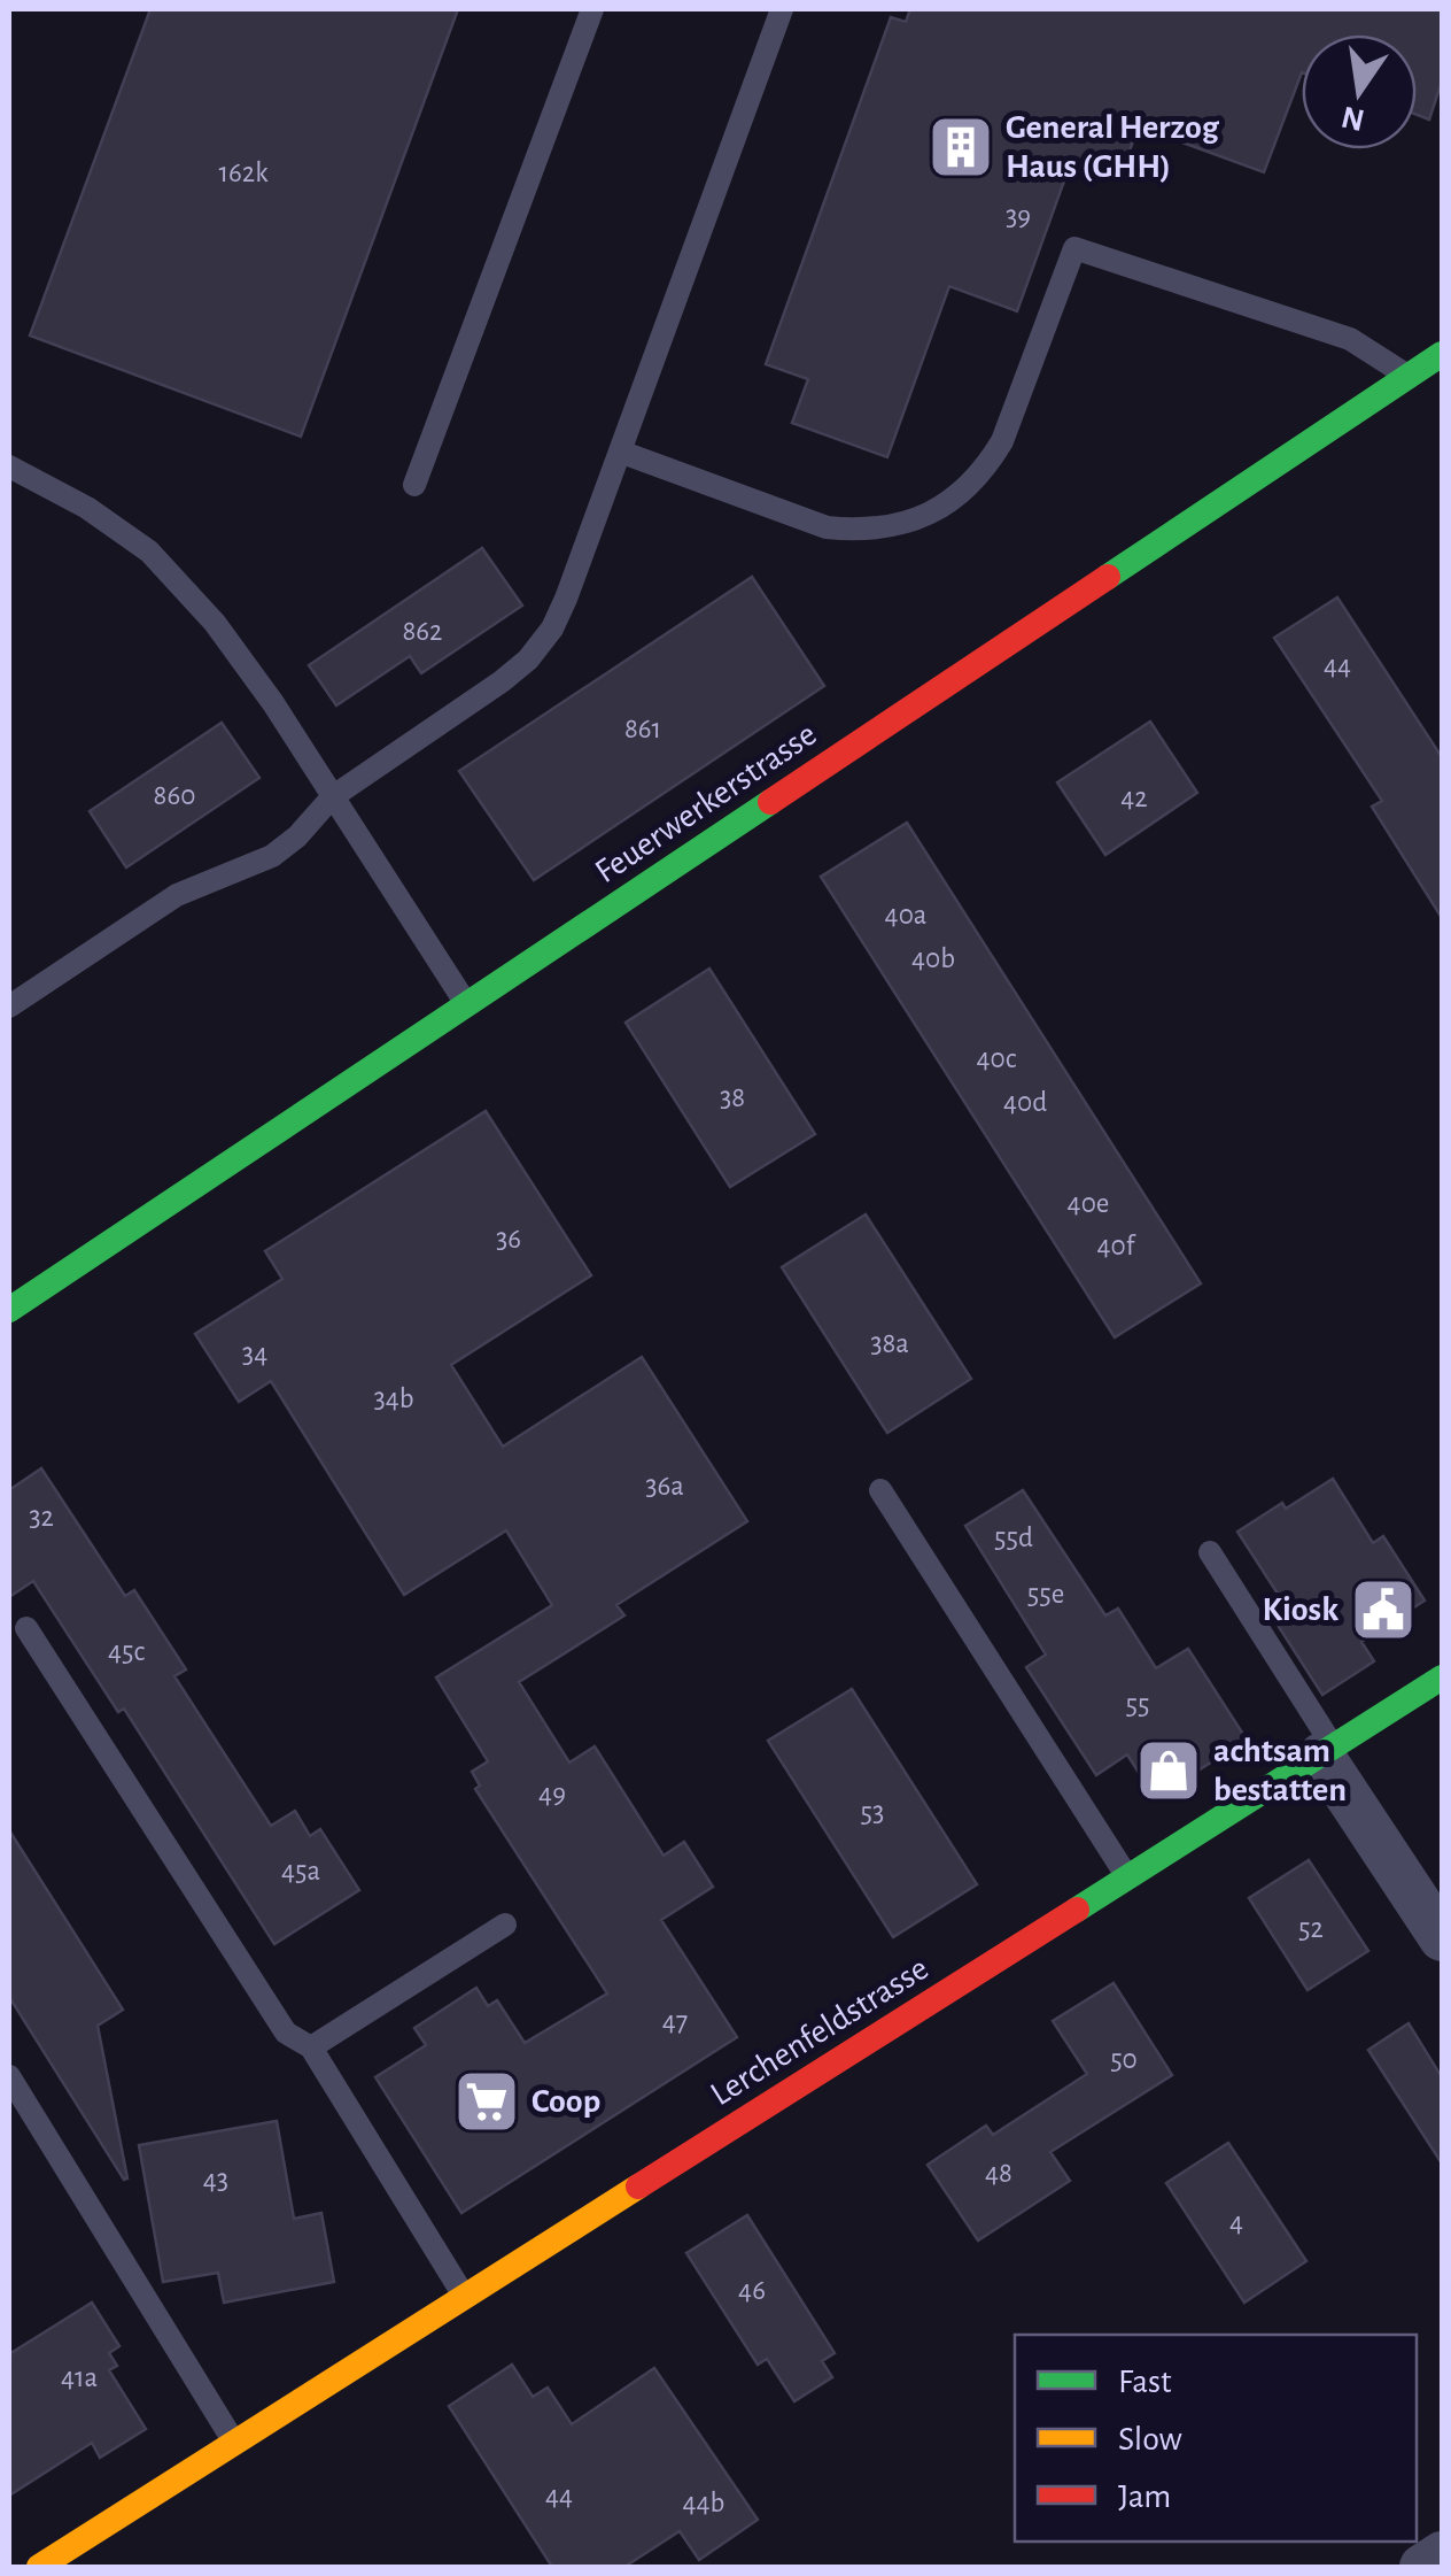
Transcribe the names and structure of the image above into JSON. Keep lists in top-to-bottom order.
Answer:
{
  "streets": {
    "street": ["Feuerwerkerstrasse", "Lerchenfeldstrasse"]
  },
  "places": {
    "building": ["General Herzog Haus (GHH)"],
    "public building": ["Kiosk"],
    "shop": ["achtsam bestatten"],
    "supermarket": ["Coop"]
  },
  "house_numbers": [
    "162k",
    "39",
    "862",
    "44",
    "861",
    "860",
    "42",
    "40a",
    "40b",
    "40c",
    "38",
    "40d",
    "40e",
    "36",
    "40f",
    "38a",
    "34",
    "34b",
    "36a",
    "32",
    "55d",
    "55e",
    "45c",
    "55",
    "49",
    "53",
    "45a",
    "52",
    "47",
    "50",
    "48",
    "43",
    "4",
    "46",
    "41a",
    "44",
    "44b"
  ],
  "legend": ["Fast", "Slow", "Jam"],
  "north": "bottom"
}
